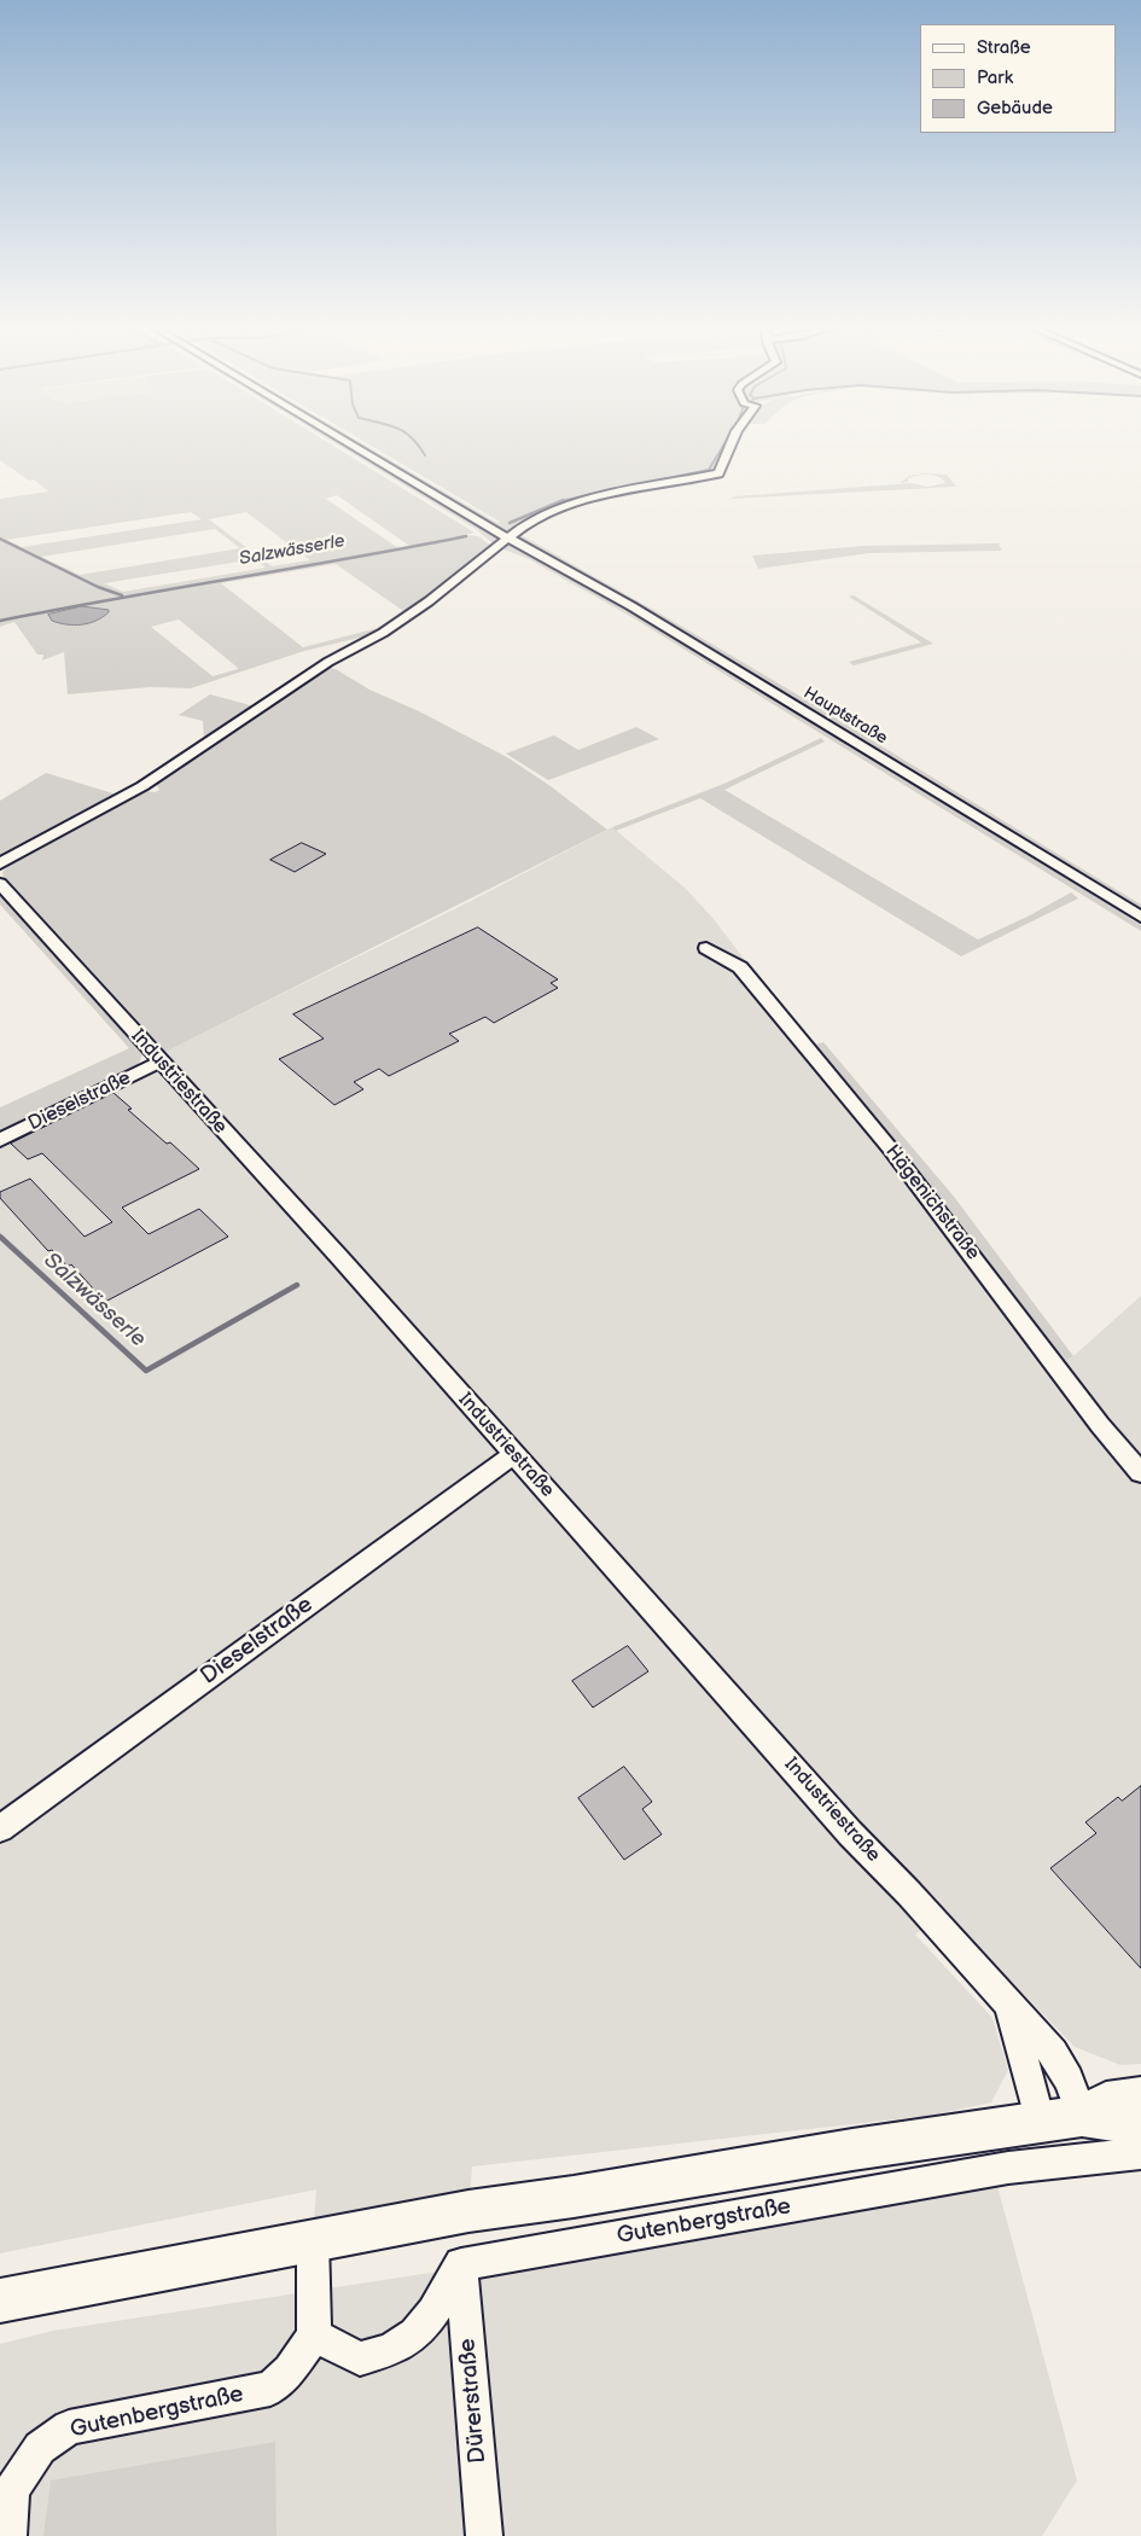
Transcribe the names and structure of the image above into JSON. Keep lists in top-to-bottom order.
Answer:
{
  "streets": {
    "street": [
      "Hauptstraße",
      "Industriestraße",
      "Dieselstraße",
      "Hägenichstraße",
      "Gutenbergstraße",
      "Dürerstraße"
    ]
  },
  "crossings": [
    ["Industriestraße", "Dieselstraße"],
    ["Gutenbergstraße", "Dürerstraße"]
  ],
  "water": ["Salzwässerle"],
  "legend": ["Straße", "Park", "Gebäude"]
}
